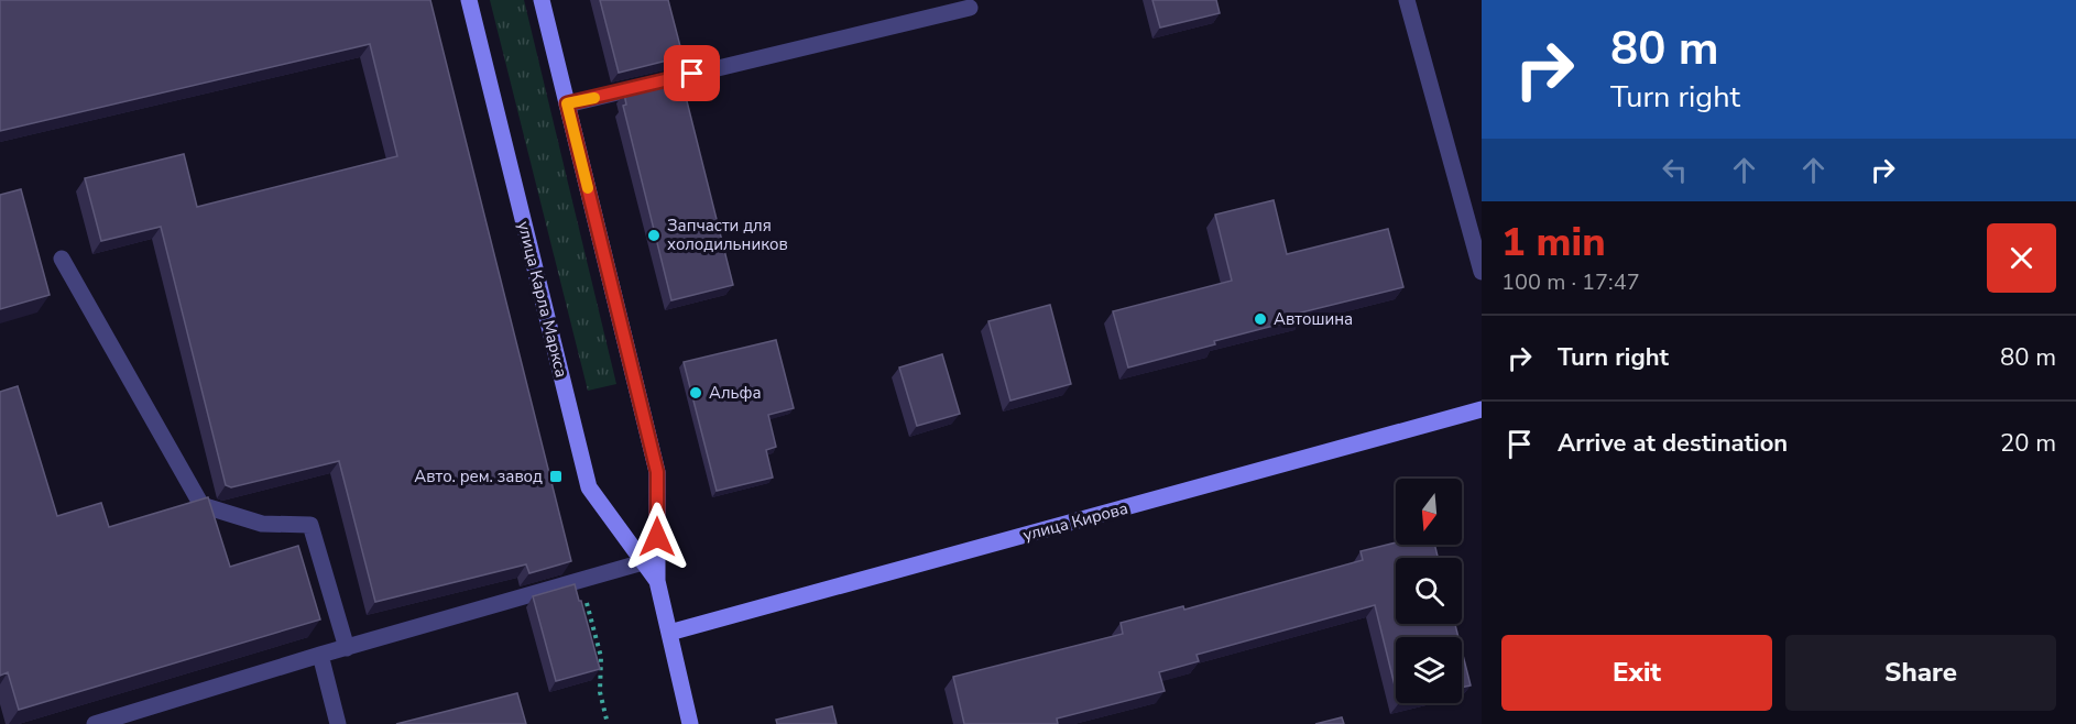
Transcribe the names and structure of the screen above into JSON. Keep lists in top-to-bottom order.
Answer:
{
  "streets": {
    "main road": ["улица Карла Маркса", "улица Кирова"]
  },
  "crossings": [
    ["улица Карла Маркса", "улица Кирова"]
  ],
  "places": {
    "other": ["Запчасти для холодильников", "Автошина", "Альфа"],
    "transit": ["Авто. рем. завод"]
  },
  "north": "bottom",
  "page": {
    "turn": ["80 m", "Turn right"],
    "heading": ["1 min", "100 m · 17:47"],
    "list": [
      {
        "name": "Turn right",
        "value": "80 m"
      },
      {
        "name": "Arrive at destination",
        "value": "20 m"
      }
    ],
    "buttons": ["Exit", "Share"]
  }
}
